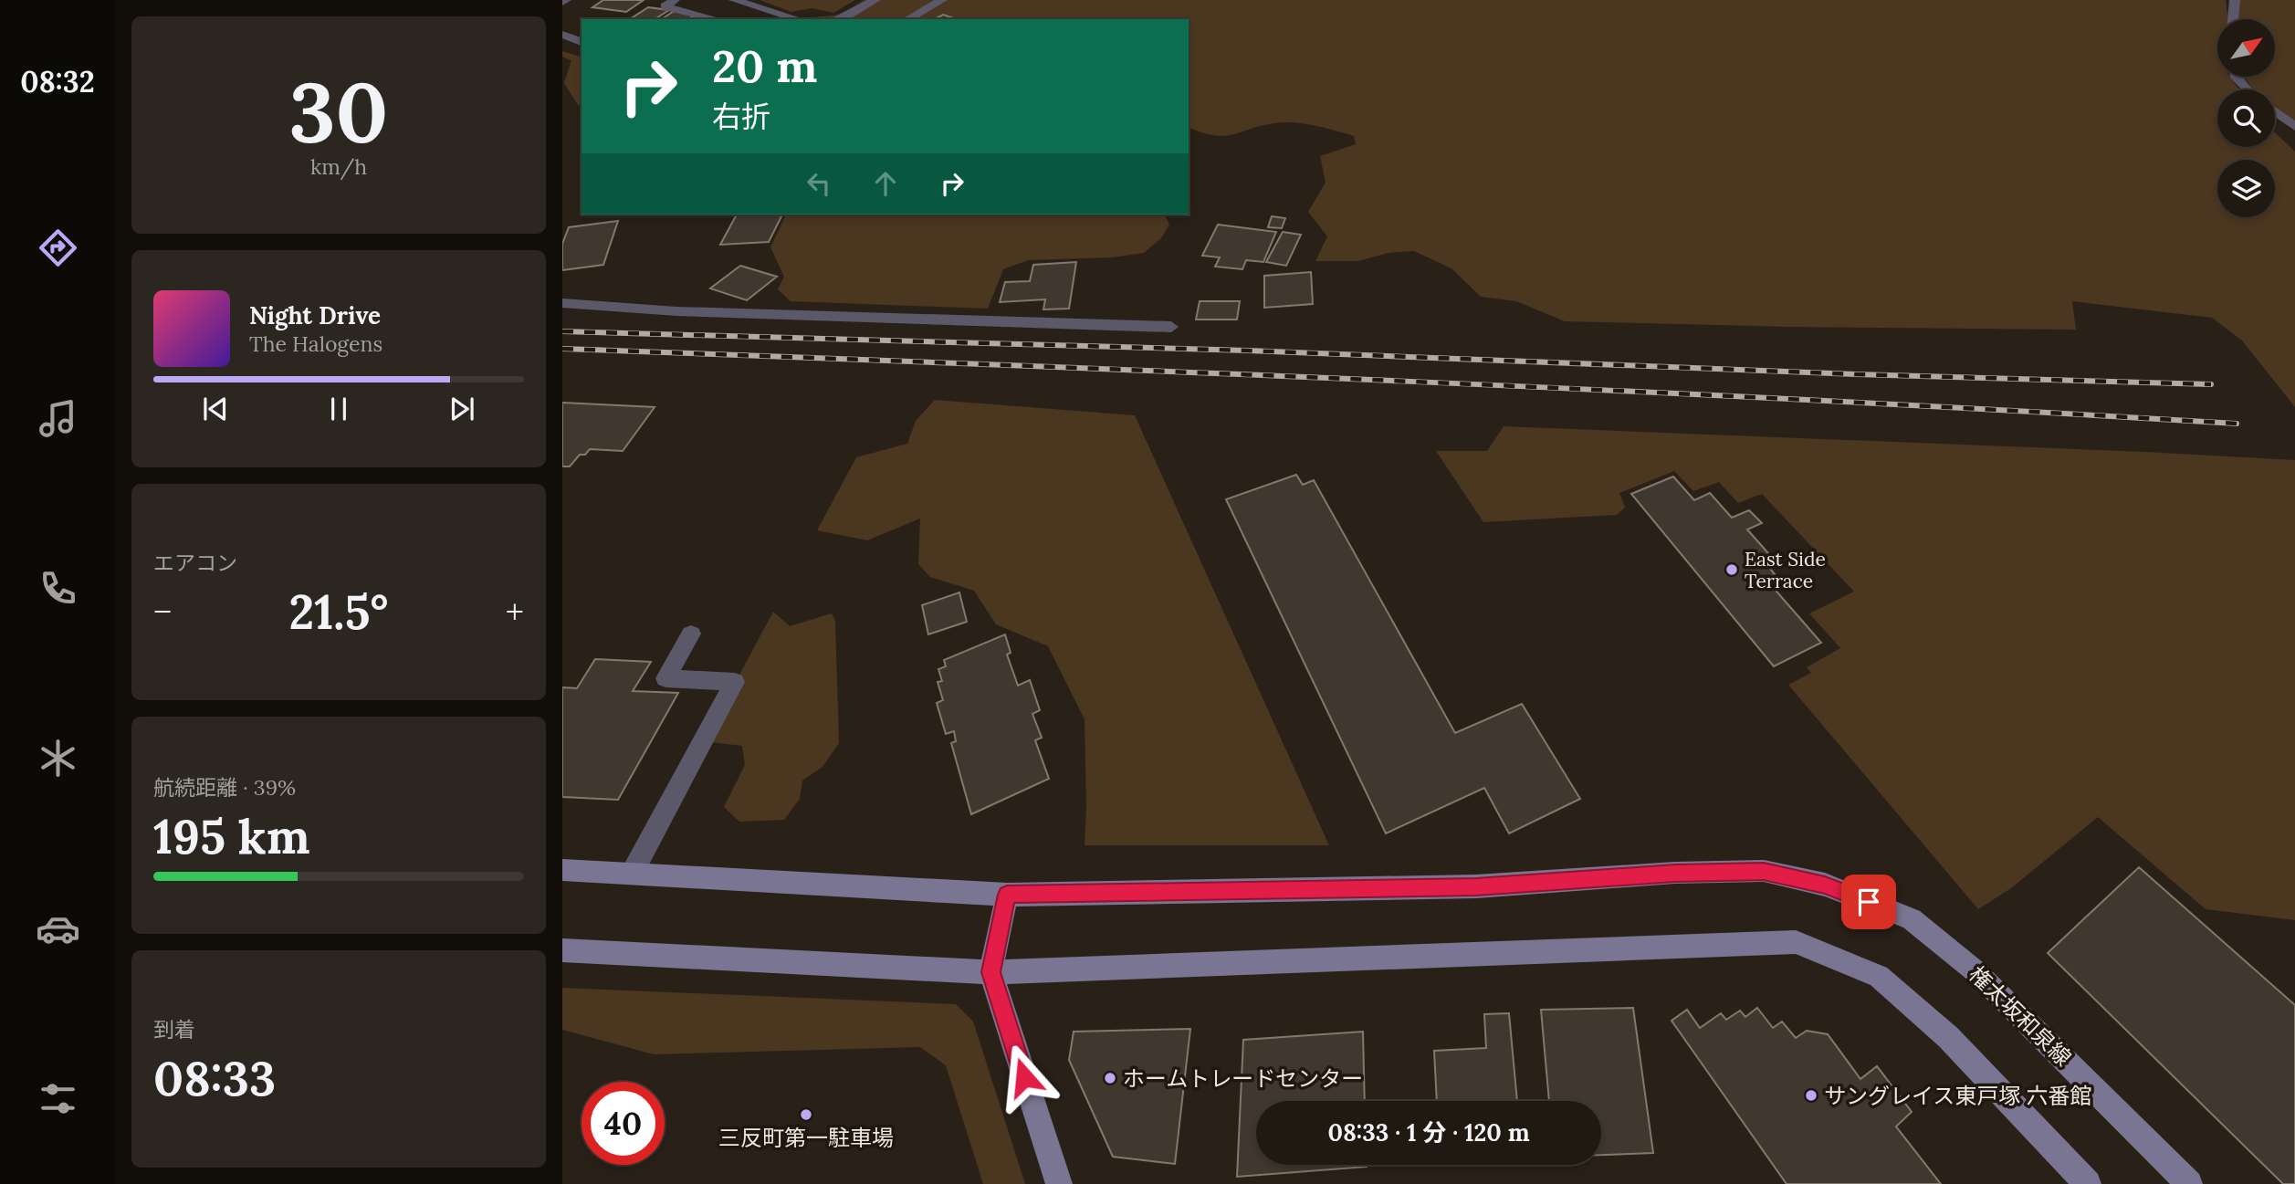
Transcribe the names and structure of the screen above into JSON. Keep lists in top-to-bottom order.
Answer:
{
  "streets": {
    "street": ["権太坂和泉線"]
  },
  "places": [
    "East Side Terrace",
    "ホームトレードセンター",
    "サングレイス東戸塚 六番館",
    "三反町第一駐車場"
  ],
  "north": "top right",
  "page": {
    "tabs": "08:32",
    "tile": [
      ["30", "km/h"],
      "エアコン",
      ["航続距離 · 39%", "195 km"],
      ["到着", "08:33"]
    ],
    "turn": ["20 m", "右折"],
    "song": ["Night Drive", "The Halogens"],
    "heat": ["−", "21.5°", "+"],
    "limit": "40",
    "trip": "08:33 · 1 分 · 120 m"
  }
}
